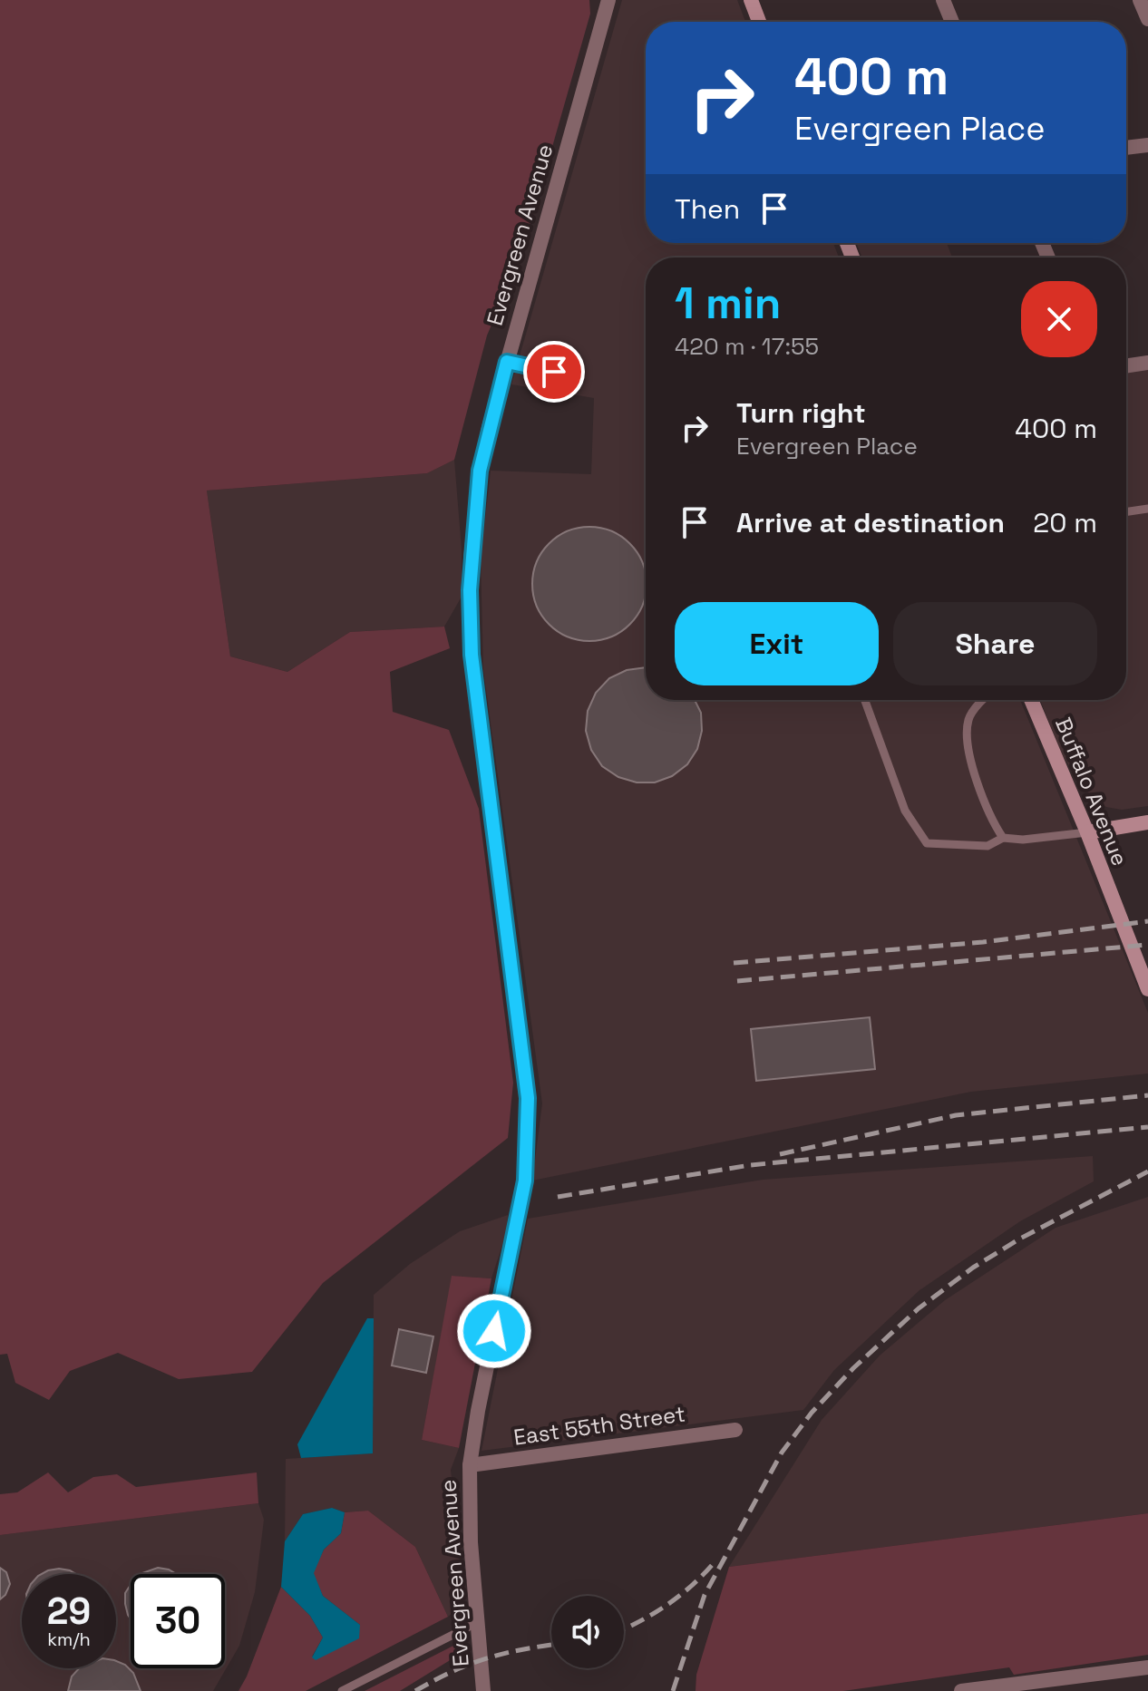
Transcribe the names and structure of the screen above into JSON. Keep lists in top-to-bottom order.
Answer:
{
  "streets": {
    "street": ["Evergreen Avenue", "Buffalo Avenue", "East 55th Street"]
  },
  "crossings": [
    ["Evergreen Avenue", "East 55th Street"]
  ],
  "page": {
    "turn": ["400 m", "Evergreen Place"],
    "then": "Then",
    "heading": ["1 min", "420 m · 17:55"],
    "list": [
      {
        "name": "Turn right",
        "note": "Evergreen Place",
        "value": "400 m"
      },
      {
        "name": "Arrive at destination",
        "value": "20 m"
      }
    ],
    "buttons": ["Exit", "Share"],
    "speed": "29 km/h",
    "limit": "30"
  }
}
